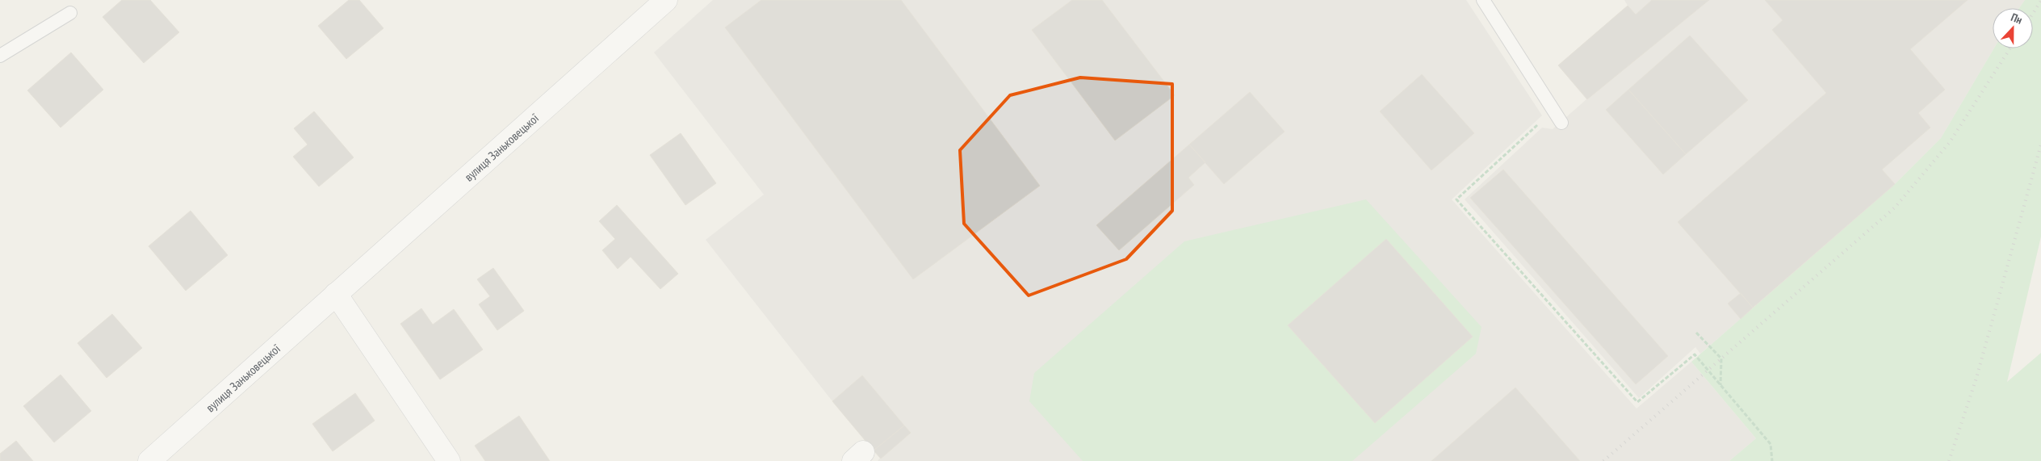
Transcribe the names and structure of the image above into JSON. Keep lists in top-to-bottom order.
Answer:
{
  "streets": {
    "street": ["вулиця Заньковецької"]
  },
  "north": "top"
}
